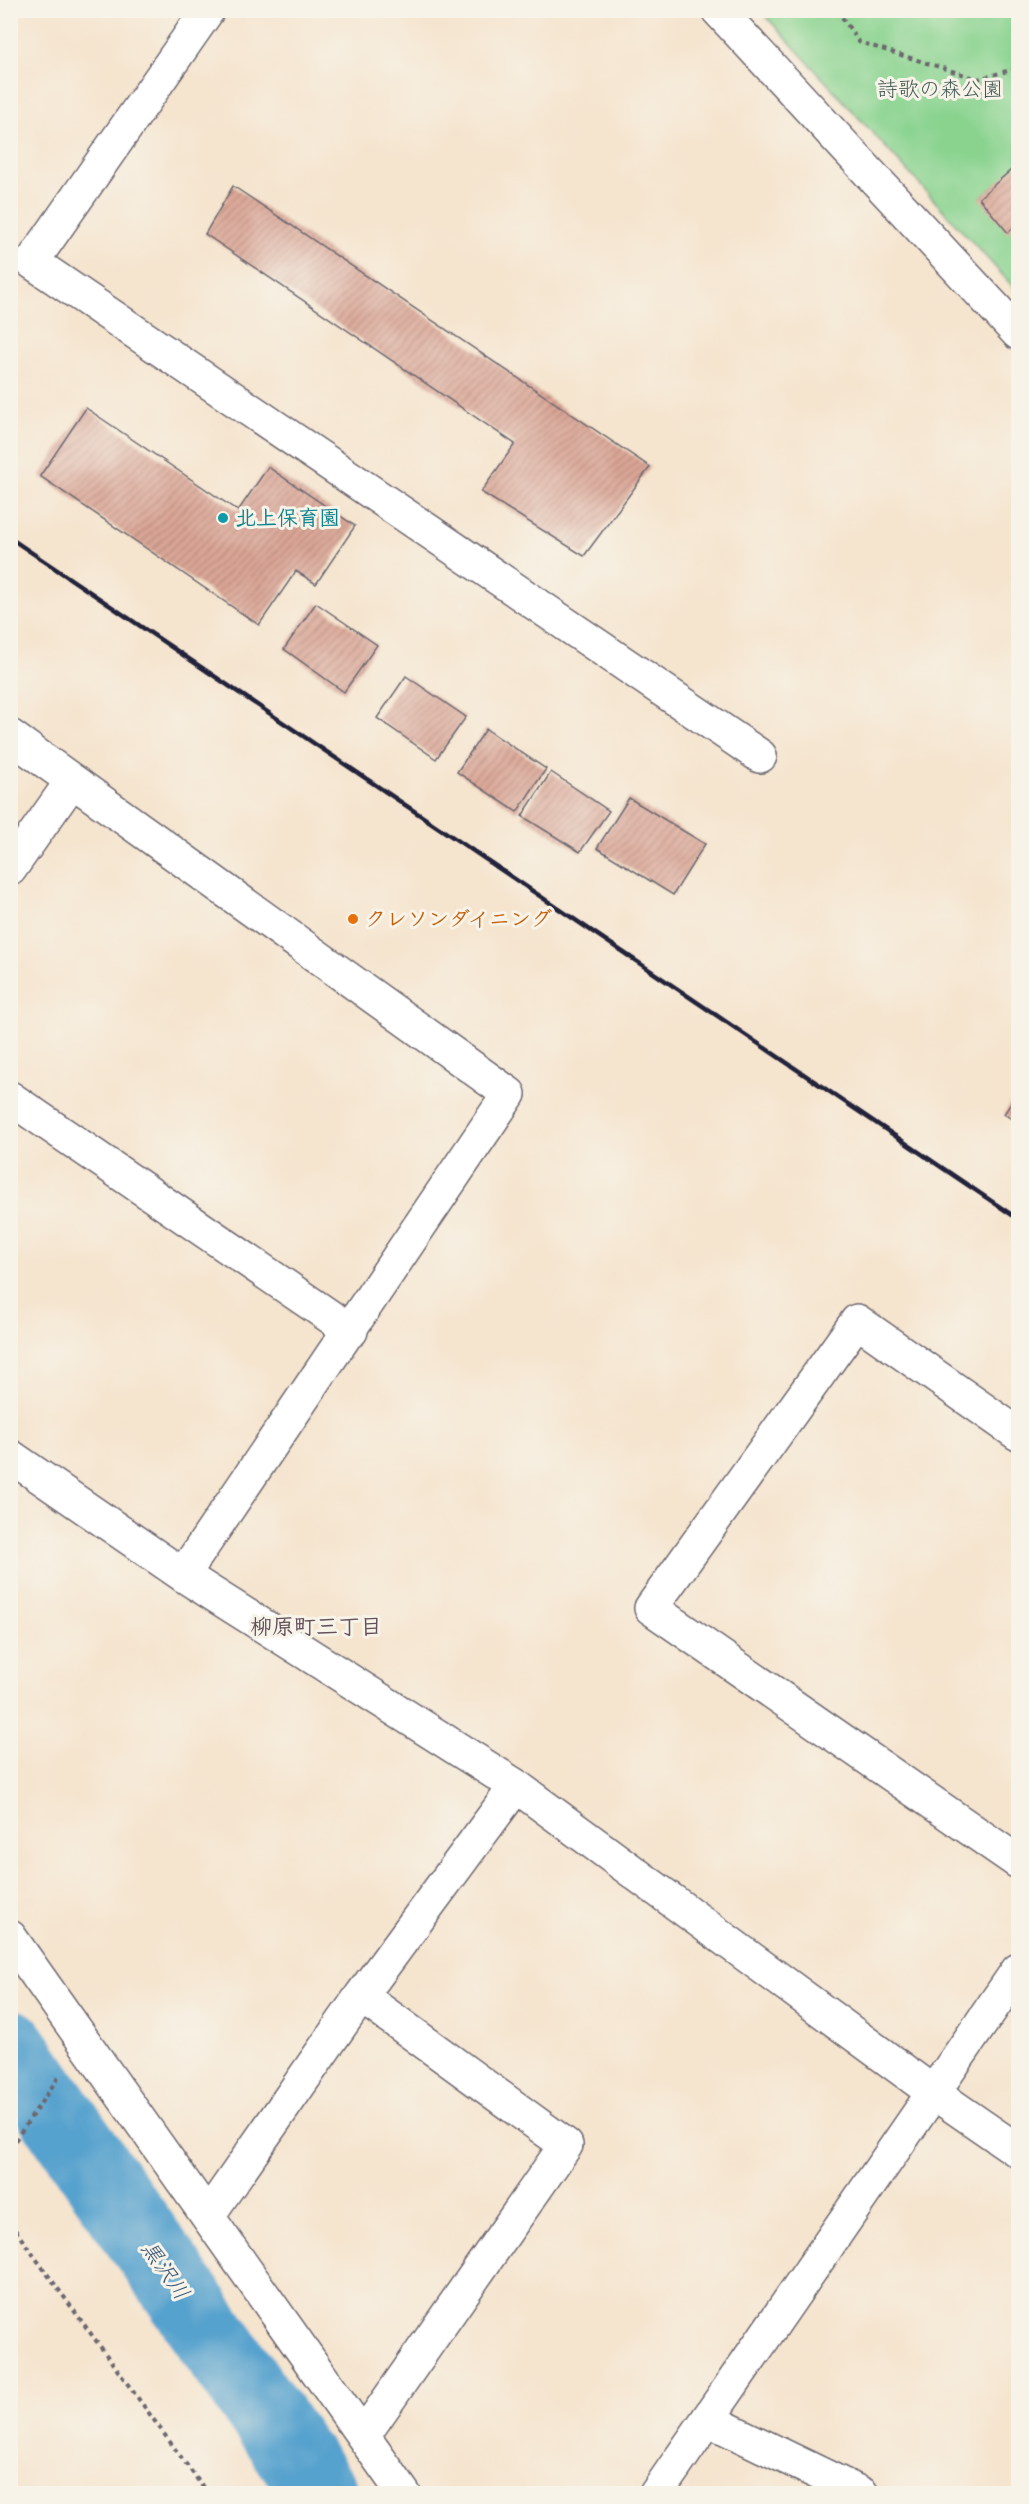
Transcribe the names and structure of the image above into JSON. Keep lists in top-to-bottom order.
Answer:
{
  "districts": ["柳原町三丁目"],
  "water": ["黒沢川"],
  "parks": ["詩歌の森公園"],
  "places": ["北上保育園", "クレソンダイニング"]
}
